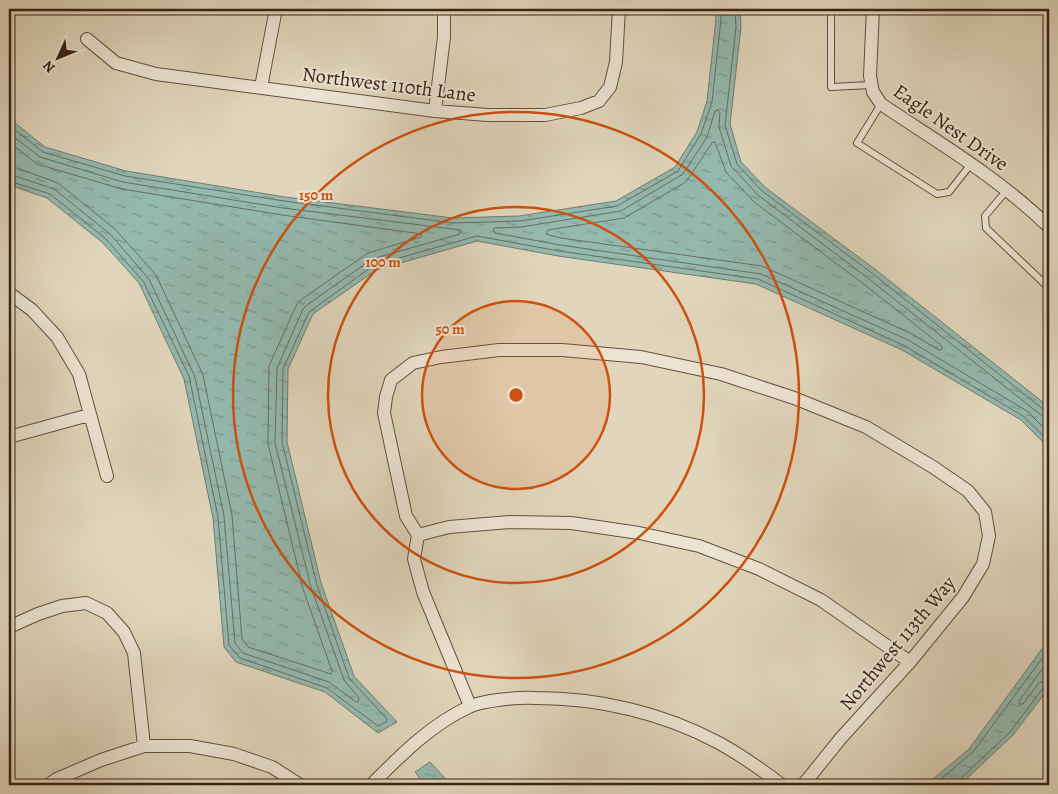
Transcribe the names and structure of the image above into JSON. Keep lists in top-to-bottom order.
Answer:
{
  "streets": {
    "street": ["Northwest 110th Lane", "Eagle Nest Drive", "Northwest 113th Way"]
  },
  "north": "bottom left",
  "rings": ["150 m", "100 m", "50 m"]
}
